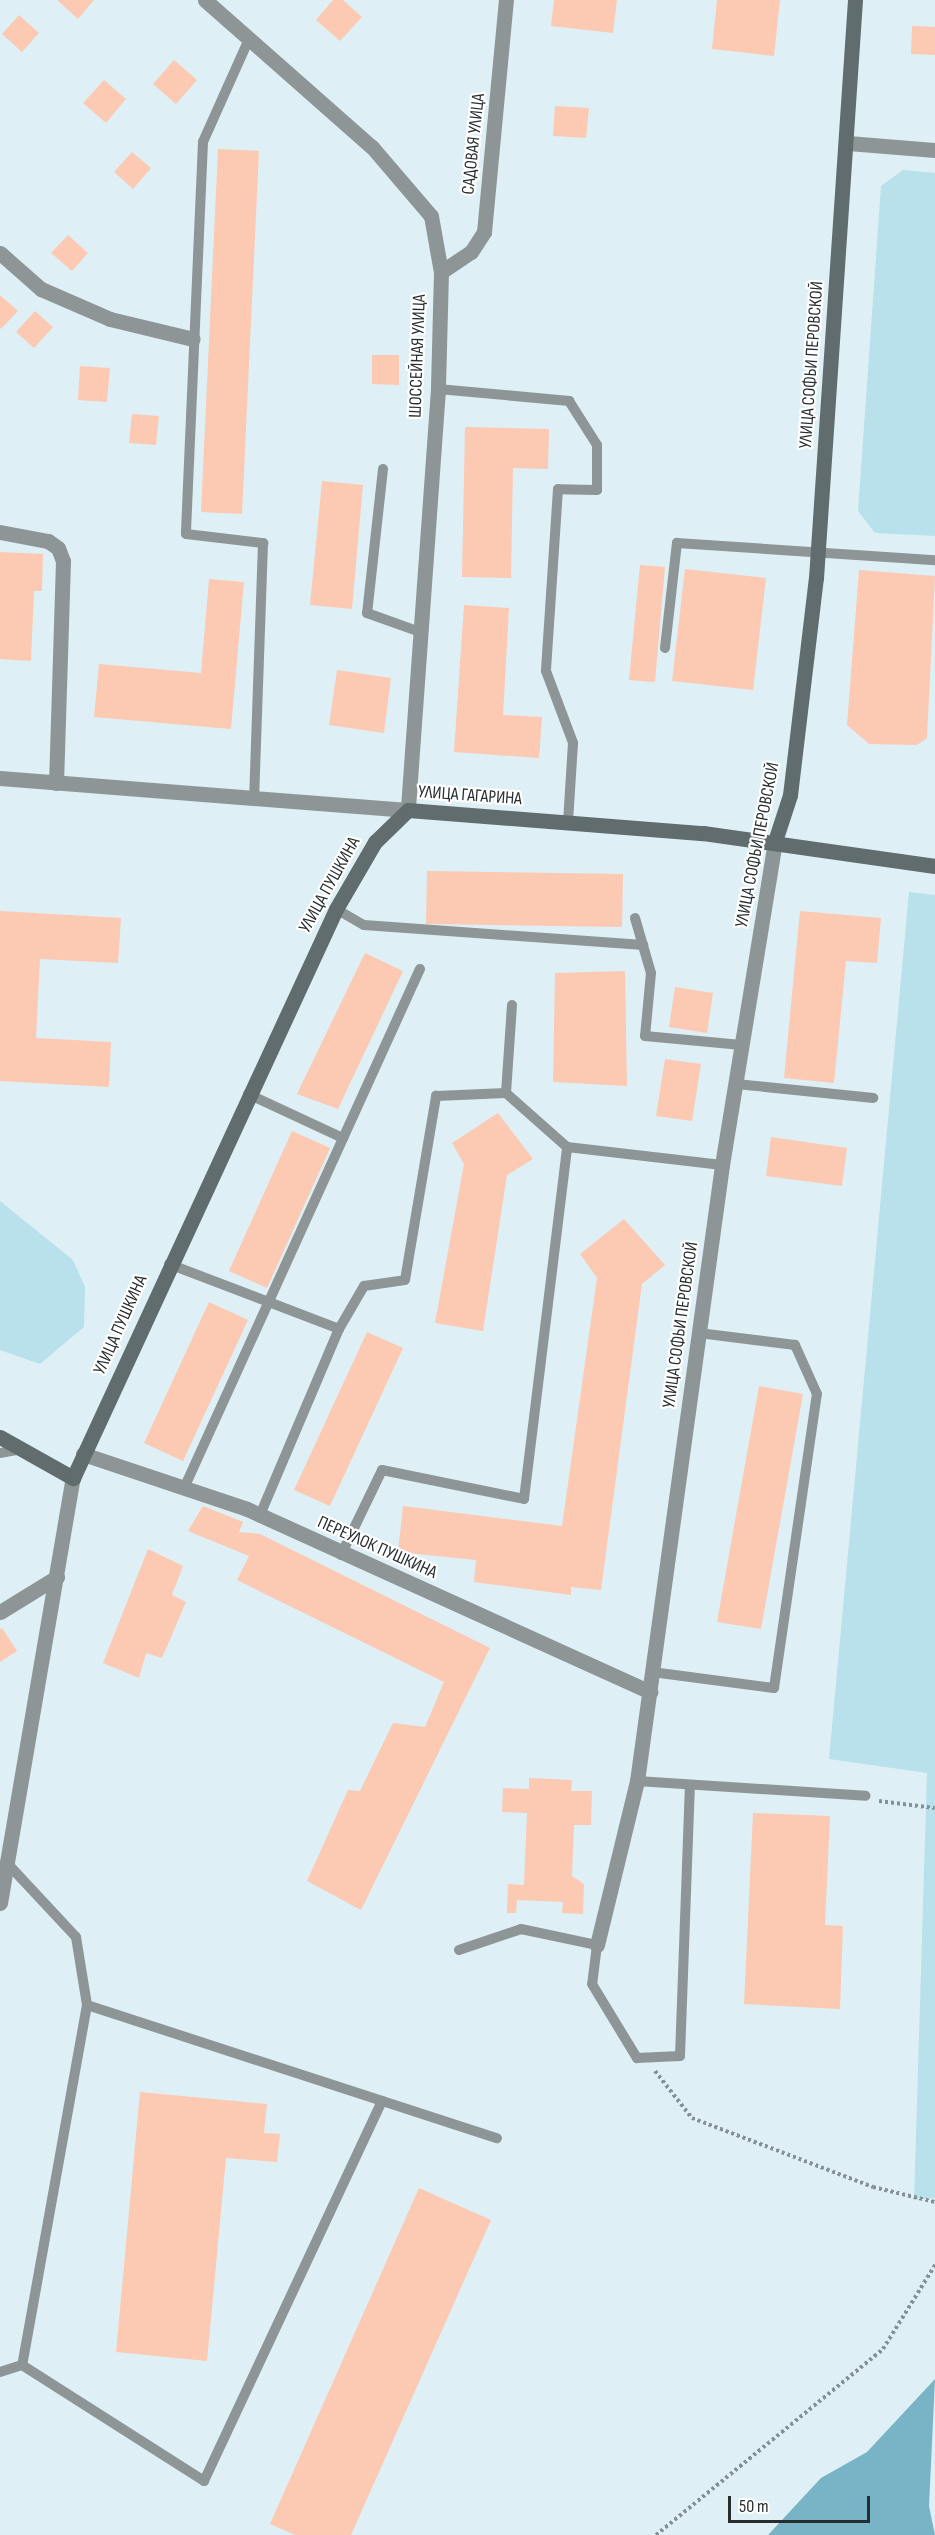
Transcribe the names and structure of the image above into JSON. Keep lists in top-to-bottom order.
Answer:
{
  "streets": {
    "main road": ["УЛИЦА СОФЬИ ПЕРОВСКОЙ", "УЛИЦА ГАГАРИНА", "УЛИЦА ПУШКИНА"],
    "street": ["САДОВАЯ УЛИЦА", "ШОССЕЙНАЯ УЛИЦА", "ПЕРЕУЛОК ПУШКИНА"]
  },
  "crossings": [
    ["САДОВАЯ УЛИЦА", "ШОССЕЙНАЯ УЛИЦА"],
    ["ШОССЕЙНАЯ УЛИЦА", "УЛИЦА ГАГАРИНА"],
    ["ШОССЕЙНАЯ УЛИЦА", "УЛИЦА ПУШКИНА"],
    ["УЛИЦА СОФЬИ ПЕРОВСКОЙ", "УЛИЦА ГАГАРИНА"],
    ["УЛИЦА СОФЬИ ПЕРОВСКОЙ", "ПЕРЕУЛОК ПУШКИНА"],
    ["УЛИЦА ГАГАРИНА", "УЛИЦА ПУШКИНА"],
    ["УЛИЦА ПУШКИНА", "ПЕРЕУЛОК ПУШКИНА"]
  ],
  "scale_bar": "50 m"
}
